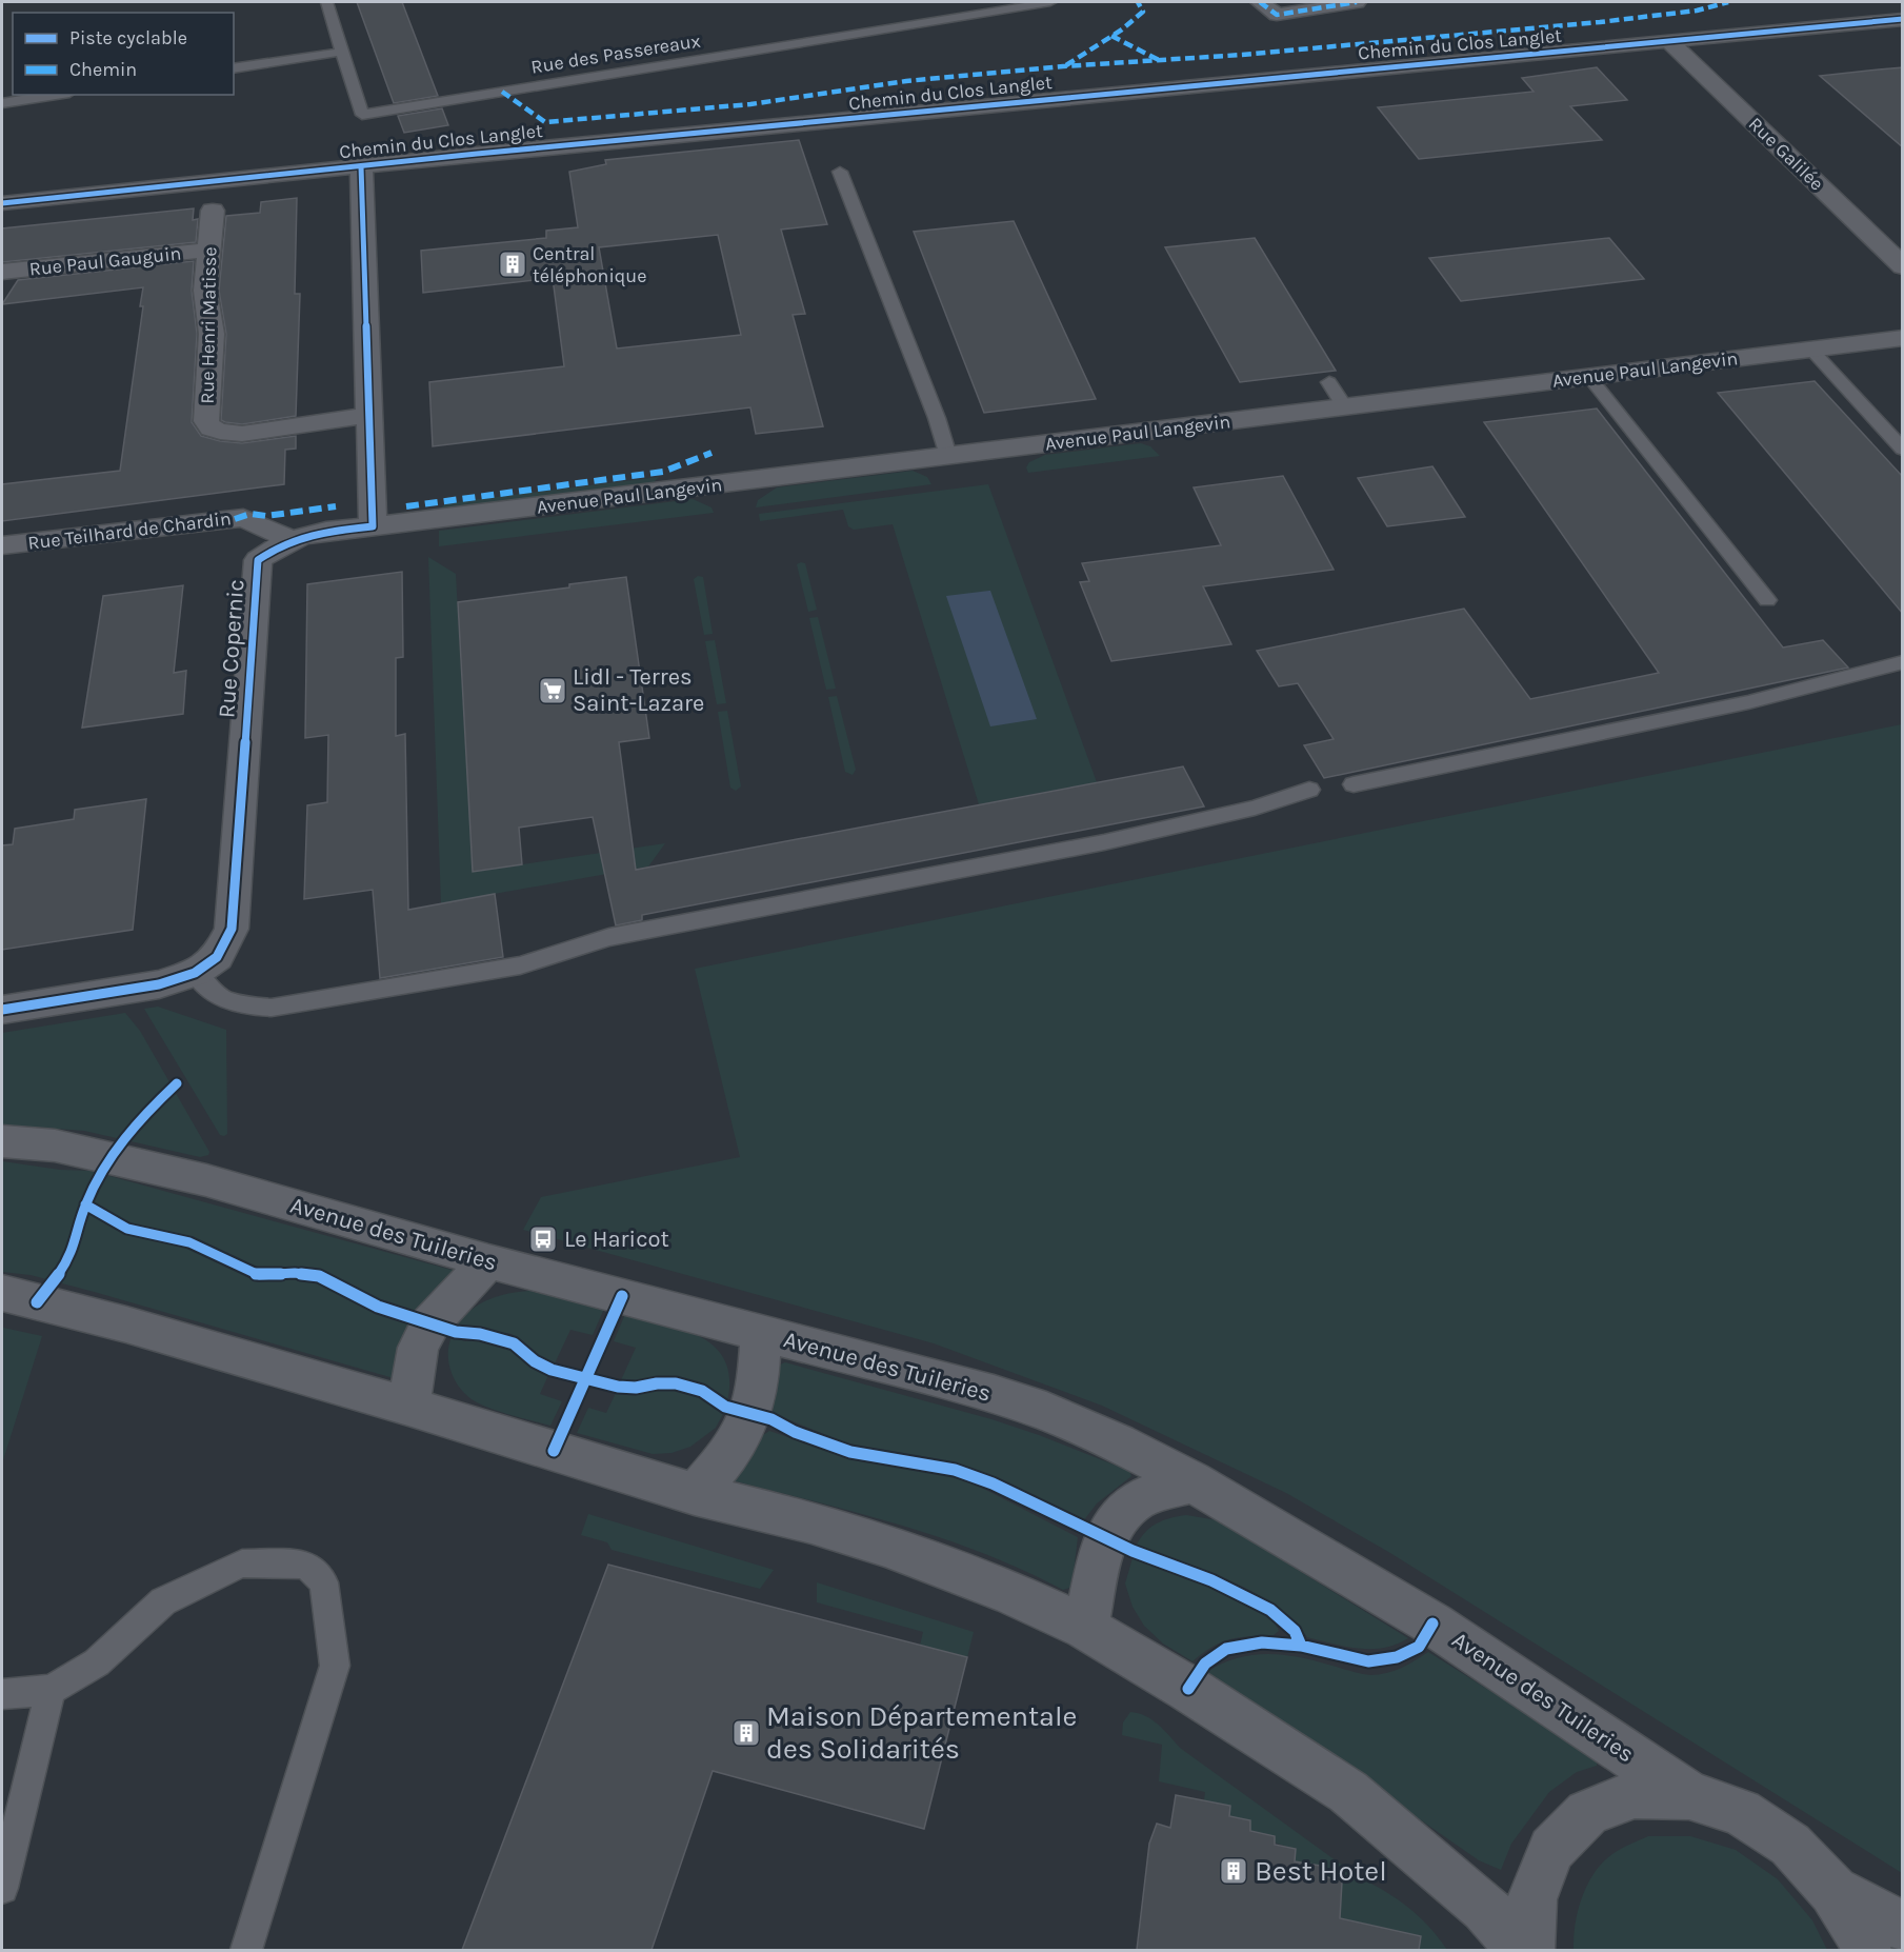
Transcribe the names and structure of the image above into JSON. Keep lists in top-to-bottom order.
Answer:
{
  "streets": {
    "street": [
      "Chemin du Clos Langlet",
      "Rue Galilée",
      "Rue Paul Gauguin",
      "Rue Henri Matisse",
      "Avenue Paul Langevin",
      "Rue Teilhard de Chardin",
      "Rue Copernic",
      "Avenue des Tuileries"
    ],
    "lane": ["Rue des Passereaux"]
  },
  "crossings": [
    ["Chemin du Clos Langlet", "Rue Galilée"],
    ["Rue Paul Gauguin", "Rue Henri Matisse"],
    ["Avenue Paul Langevin", "Rue Copernic"],
    ["Rue Teilhard de Chardin", "Rue Copernic"]
  ],
  "places": {
    "building": ["Central téléphonique", "Maison Départementale des Solidarités", "Best Hotel"],
    "supermarket": ["Lidl - Terres Saint-Lazare"],
    "bus stop": ["Le Haricot"]
  },
  "legend": ["Piste cyclable", "Chemin"]
}
